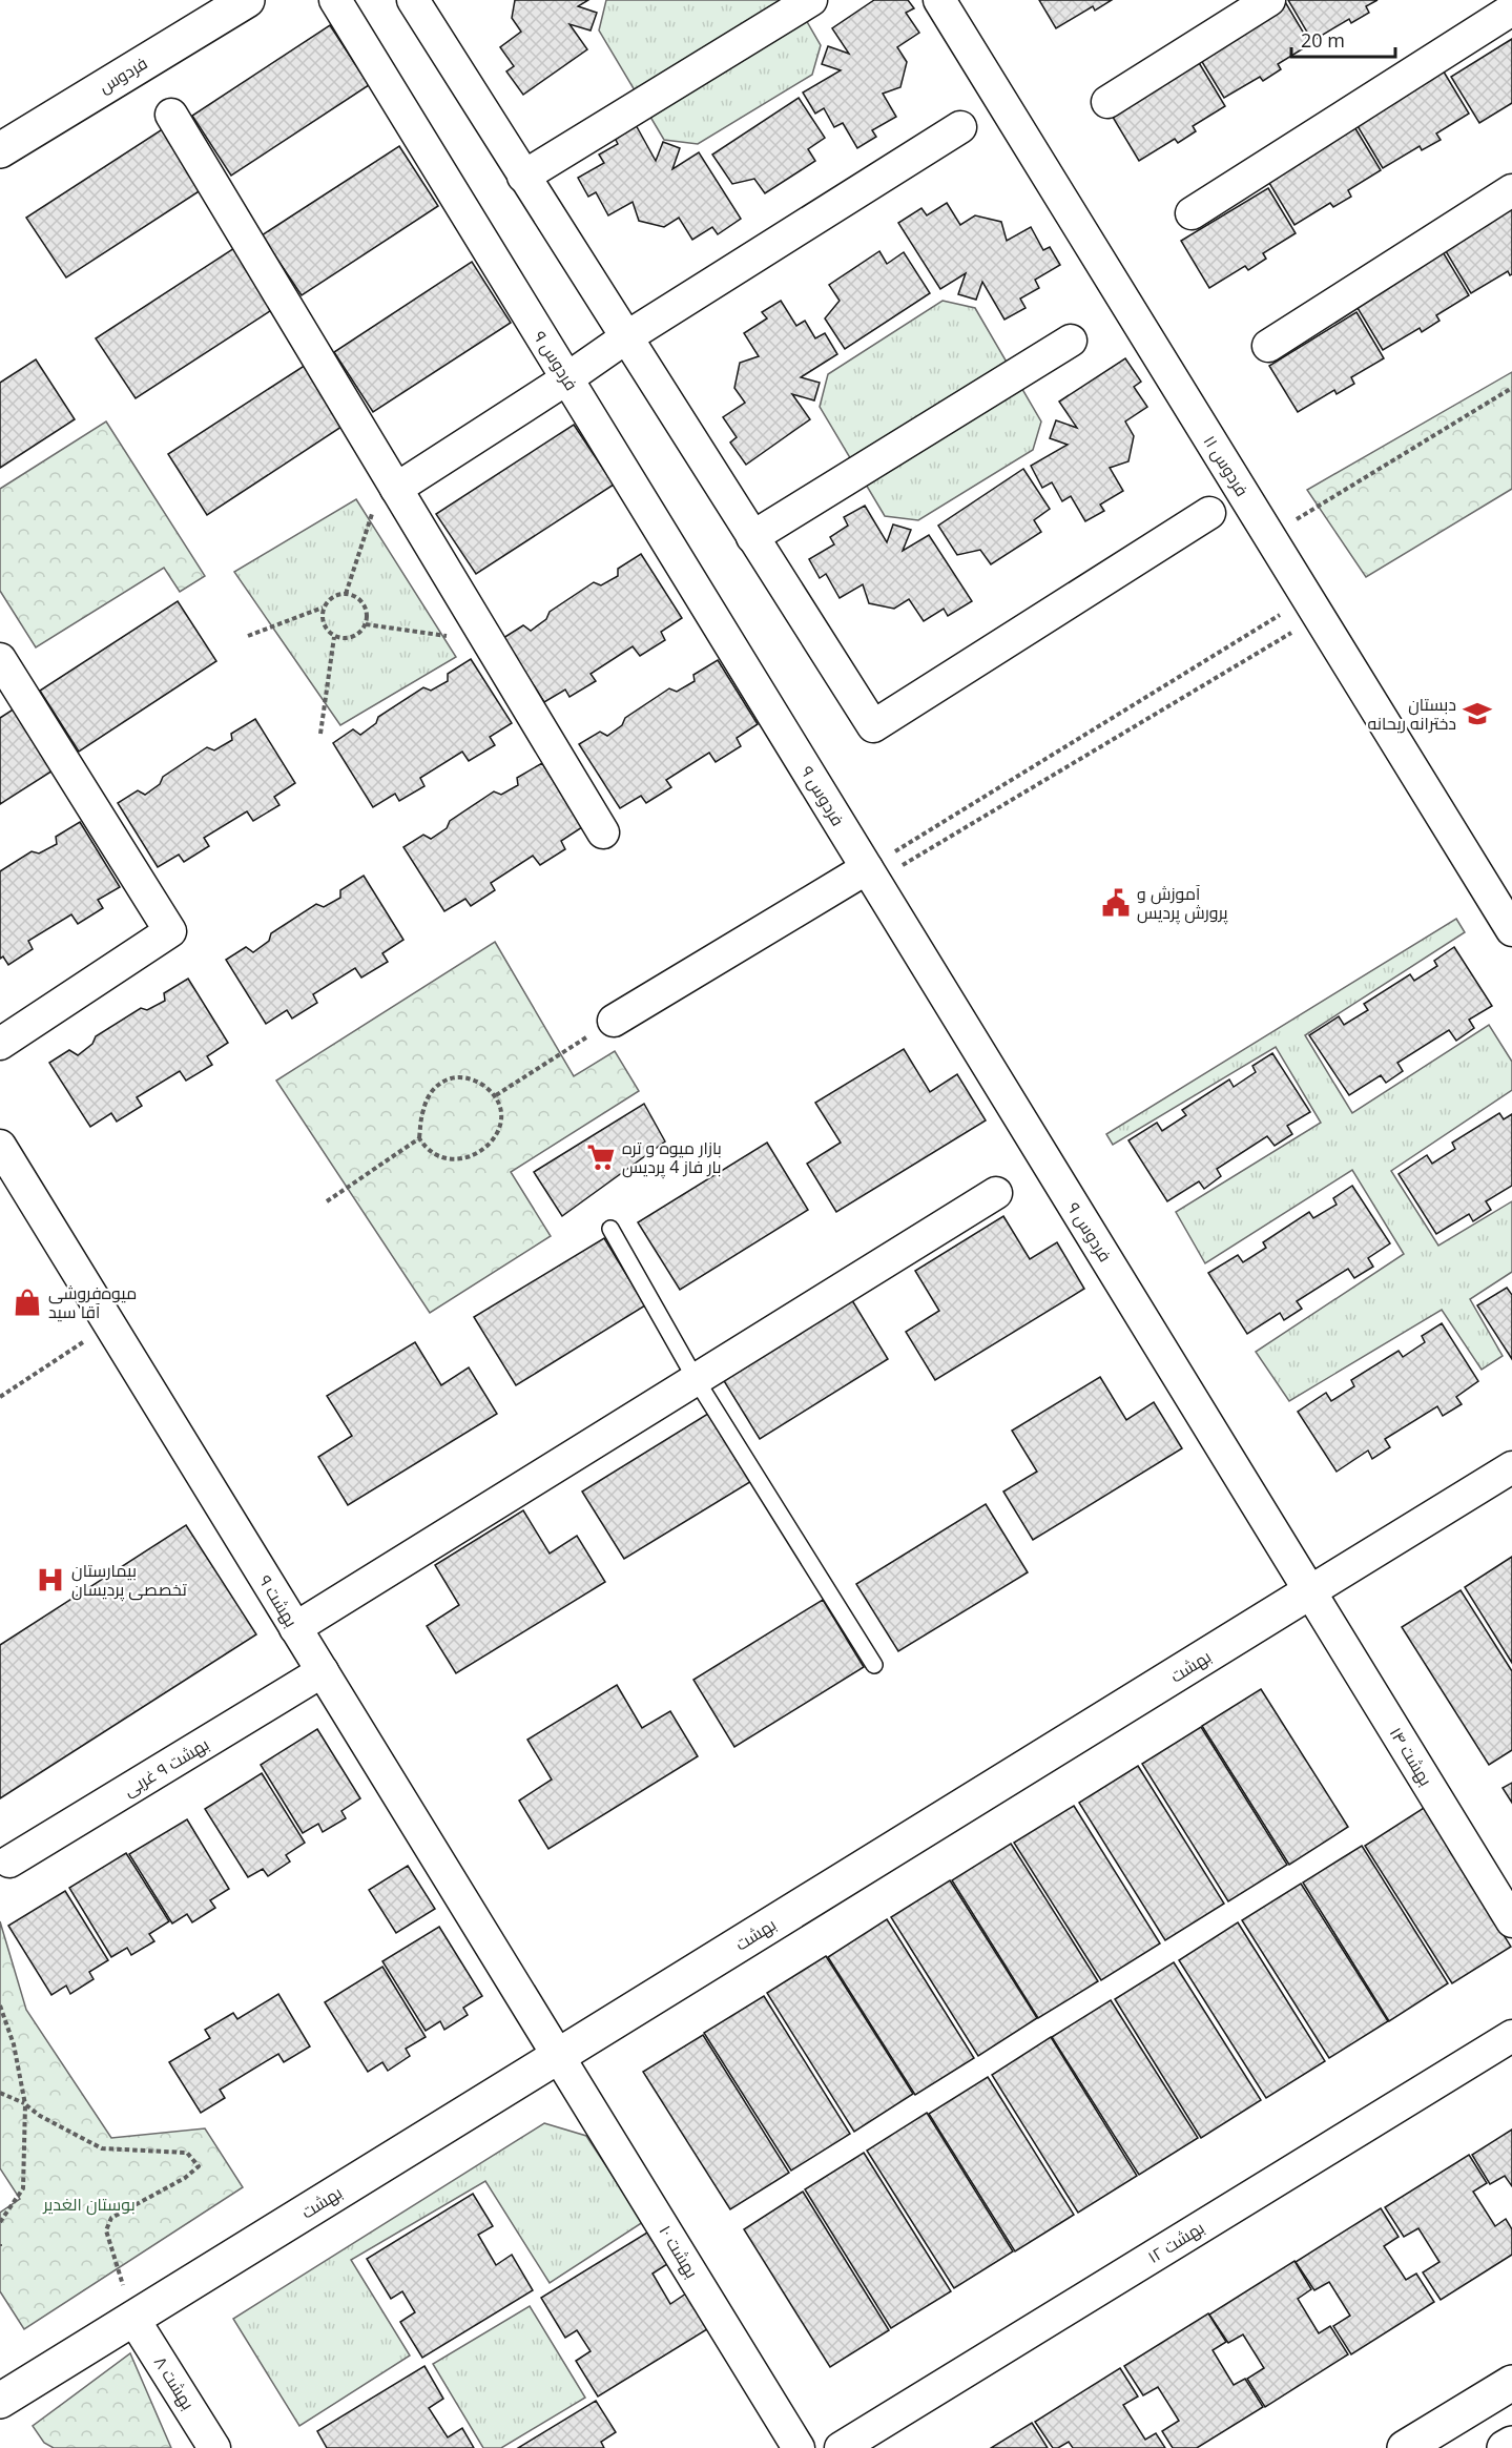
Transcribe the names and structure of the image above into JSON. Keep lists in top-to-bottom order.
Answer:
{
  "streets": {
    "street": [
      "فردوس",
      "فردوس ۹",
      "فردوس ۱۱",
      "بهشت ۹",
      "بهشت",
      "بهشت ۱۴",
      "بهشت ۹ غربی",
      "بهشت ۱۲",
      "بهشت ۱۰",
      "بهشت ۸"
    ]
  },
  "crossings": [
    ["فردوس ۹", "بهشت"],
    ["فردوس ۹", "بهشت ۱۴"],
    ["بهشت ۹", "بهشت"],
    ["بهشت ۹", "بهشت ۹ غربی"],
    ["بهشت ۹", "بهشت ۱۰"],
    ["بهشت", "بهشت ۱۴"],
    ["بهشت", "بهشت ۱۰"],
    ["بهشت", "بهشت ۸"]
  ],
  "parks": ["بوستان الغدیر"],
  "places": {
    "school or university": ["دبستان دخترانه ریحانه"],
    "public building": ["آموزش و پرورش پردیس"],
    "supermarket": ["بازار میوه و تره بار فاز 4 پردیس"],
    "shop": ["میوه‌فروشی آقا سید"],
    "hospital": ["بیمارستان تخصصی پردیسان"]
  },
  "scale_bar": "20 m"
}
